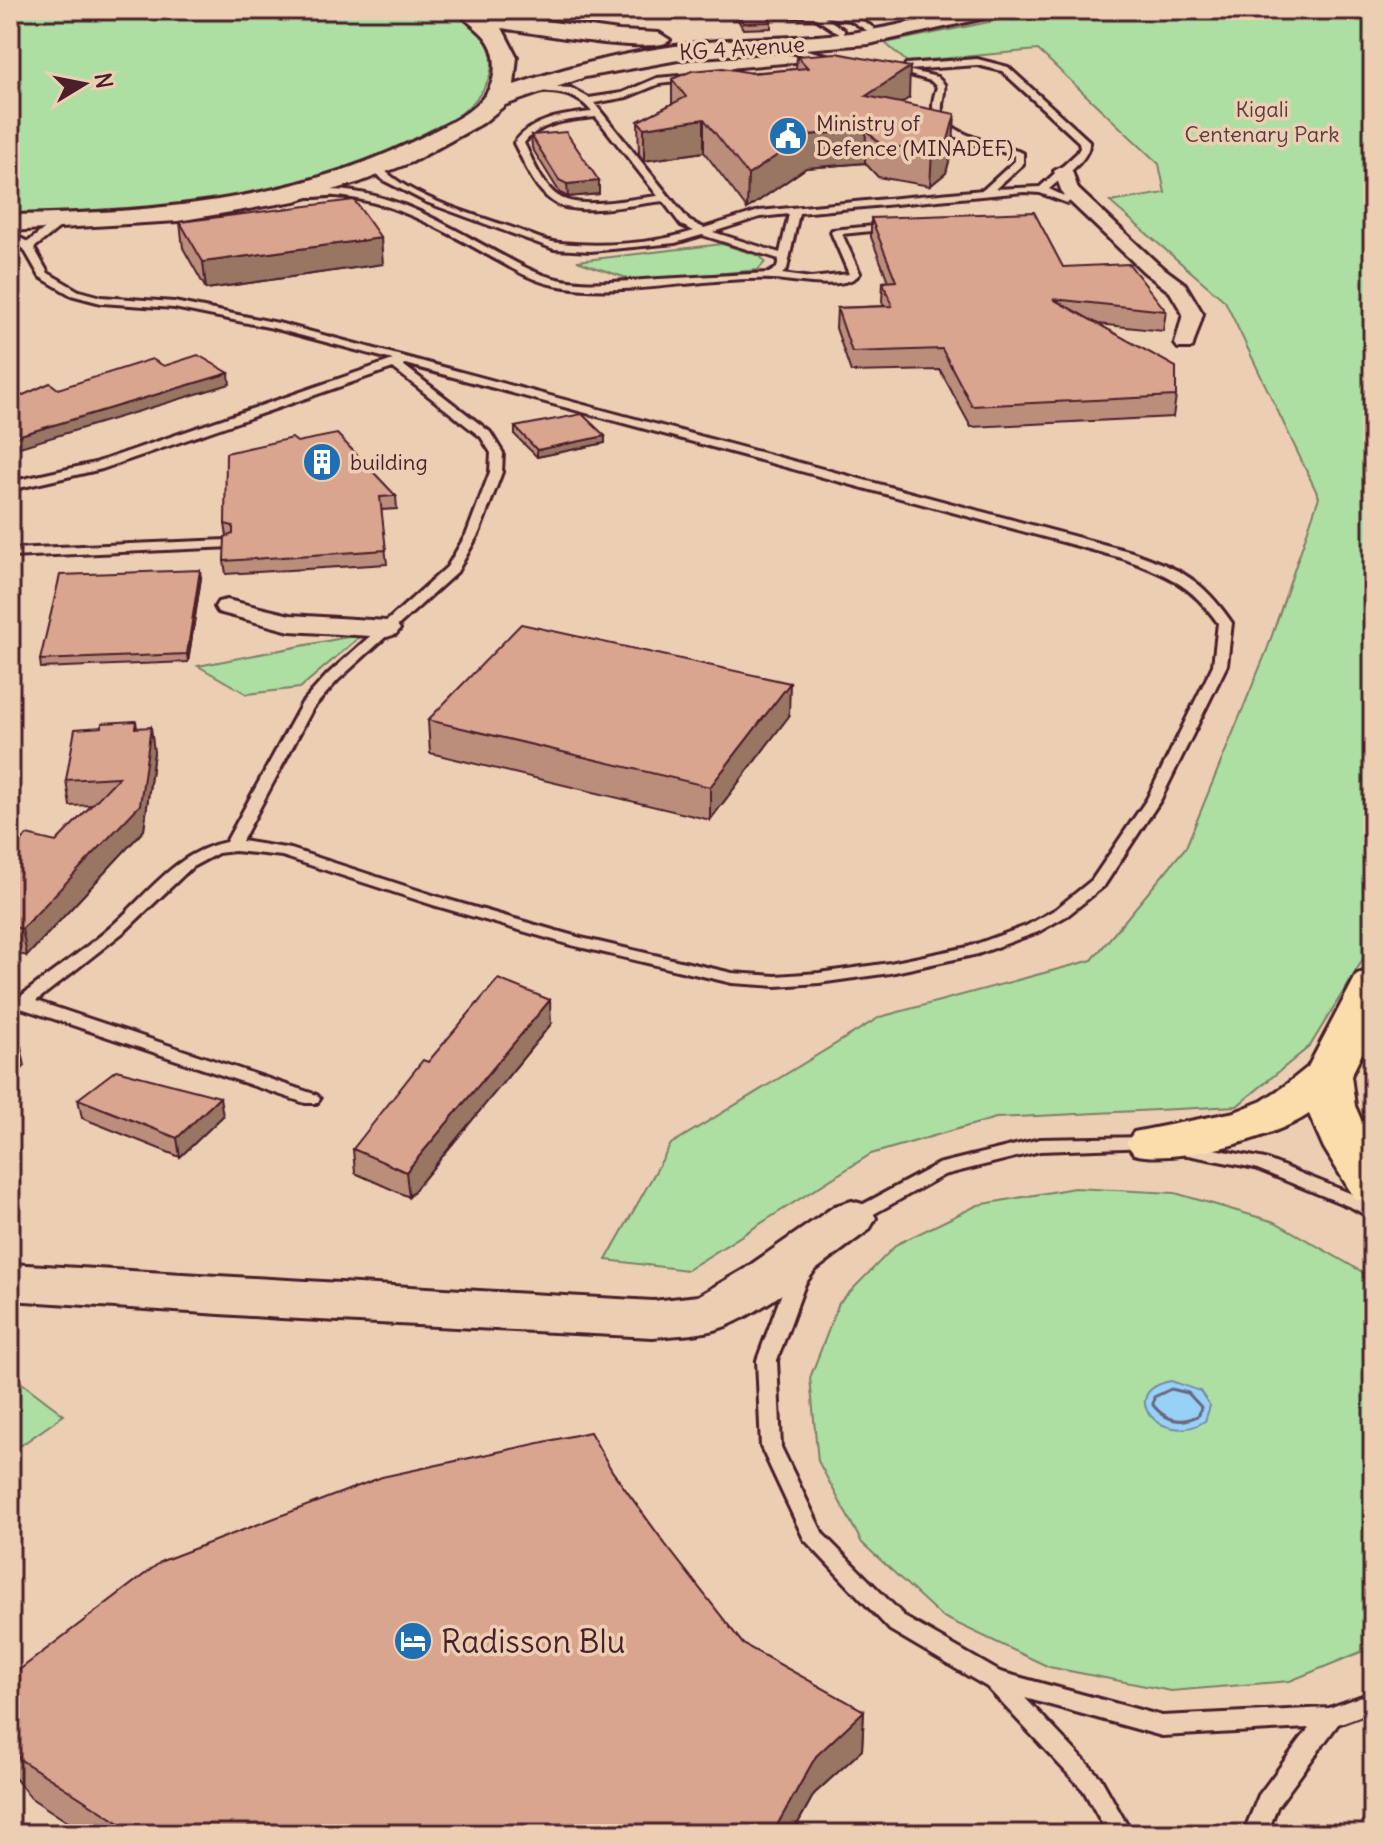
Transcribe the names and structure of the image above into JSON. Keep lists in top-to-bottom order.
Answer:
{
  "streets": {
    "main road": ["KG 4 Avenue"]
  },
  "parks": ["Kigali Centenary Park"],
  "places": {
    "public building": ["Ministry of Defence (MINADEF)"],
    "building": ["building"],
    "hotel": ["Radisson Blu"]
  },
  "north": "right"
}
